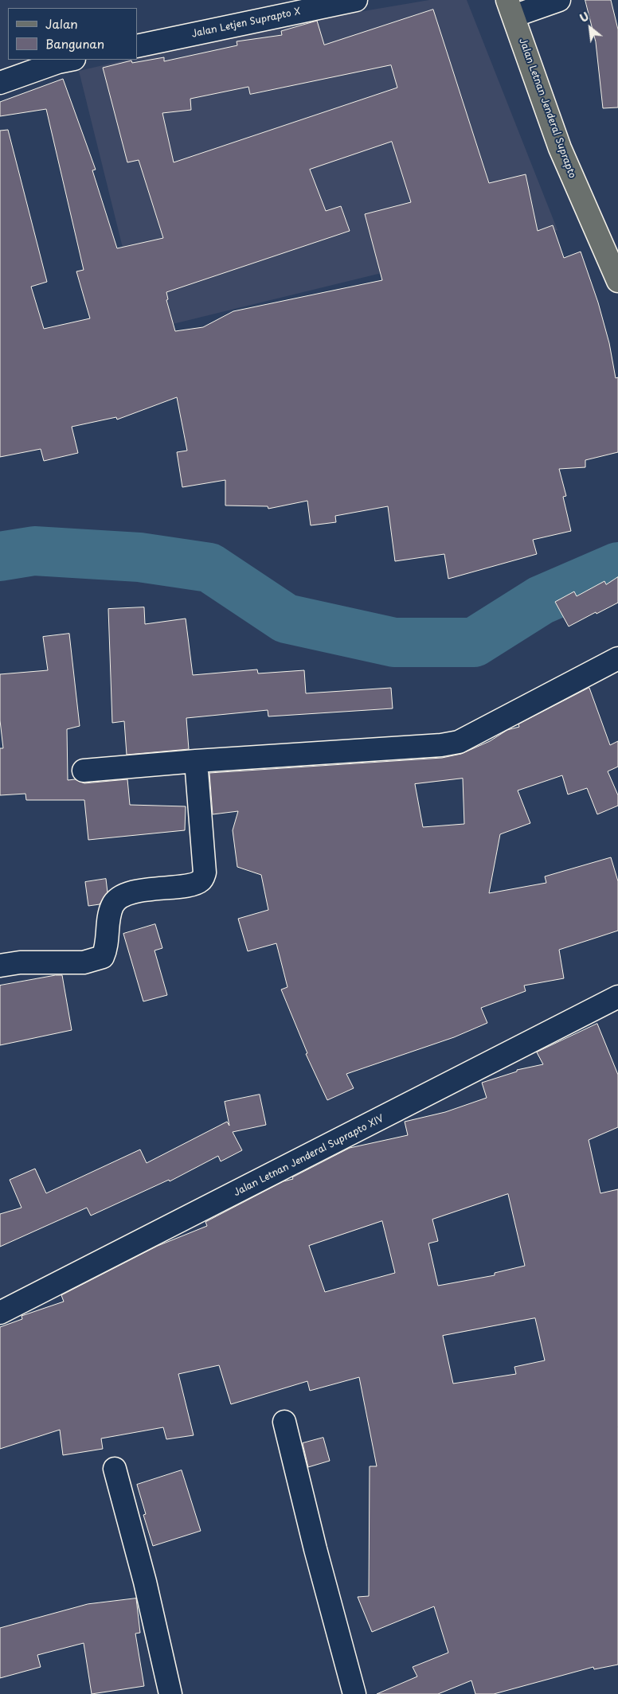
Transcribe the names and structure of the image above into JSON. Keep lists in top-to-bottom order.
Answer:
{
  "streets": {
    "main road": ["Jalan Letnan Jenderal Suprapto"],
    "street": ["Jalan Letjen Suprapto X", "Jalan Letnan Jenderal Suprapto XIV"]
  },
  "legend": ["Jalan", "Bangunan"],
  "north": "top left"
}
